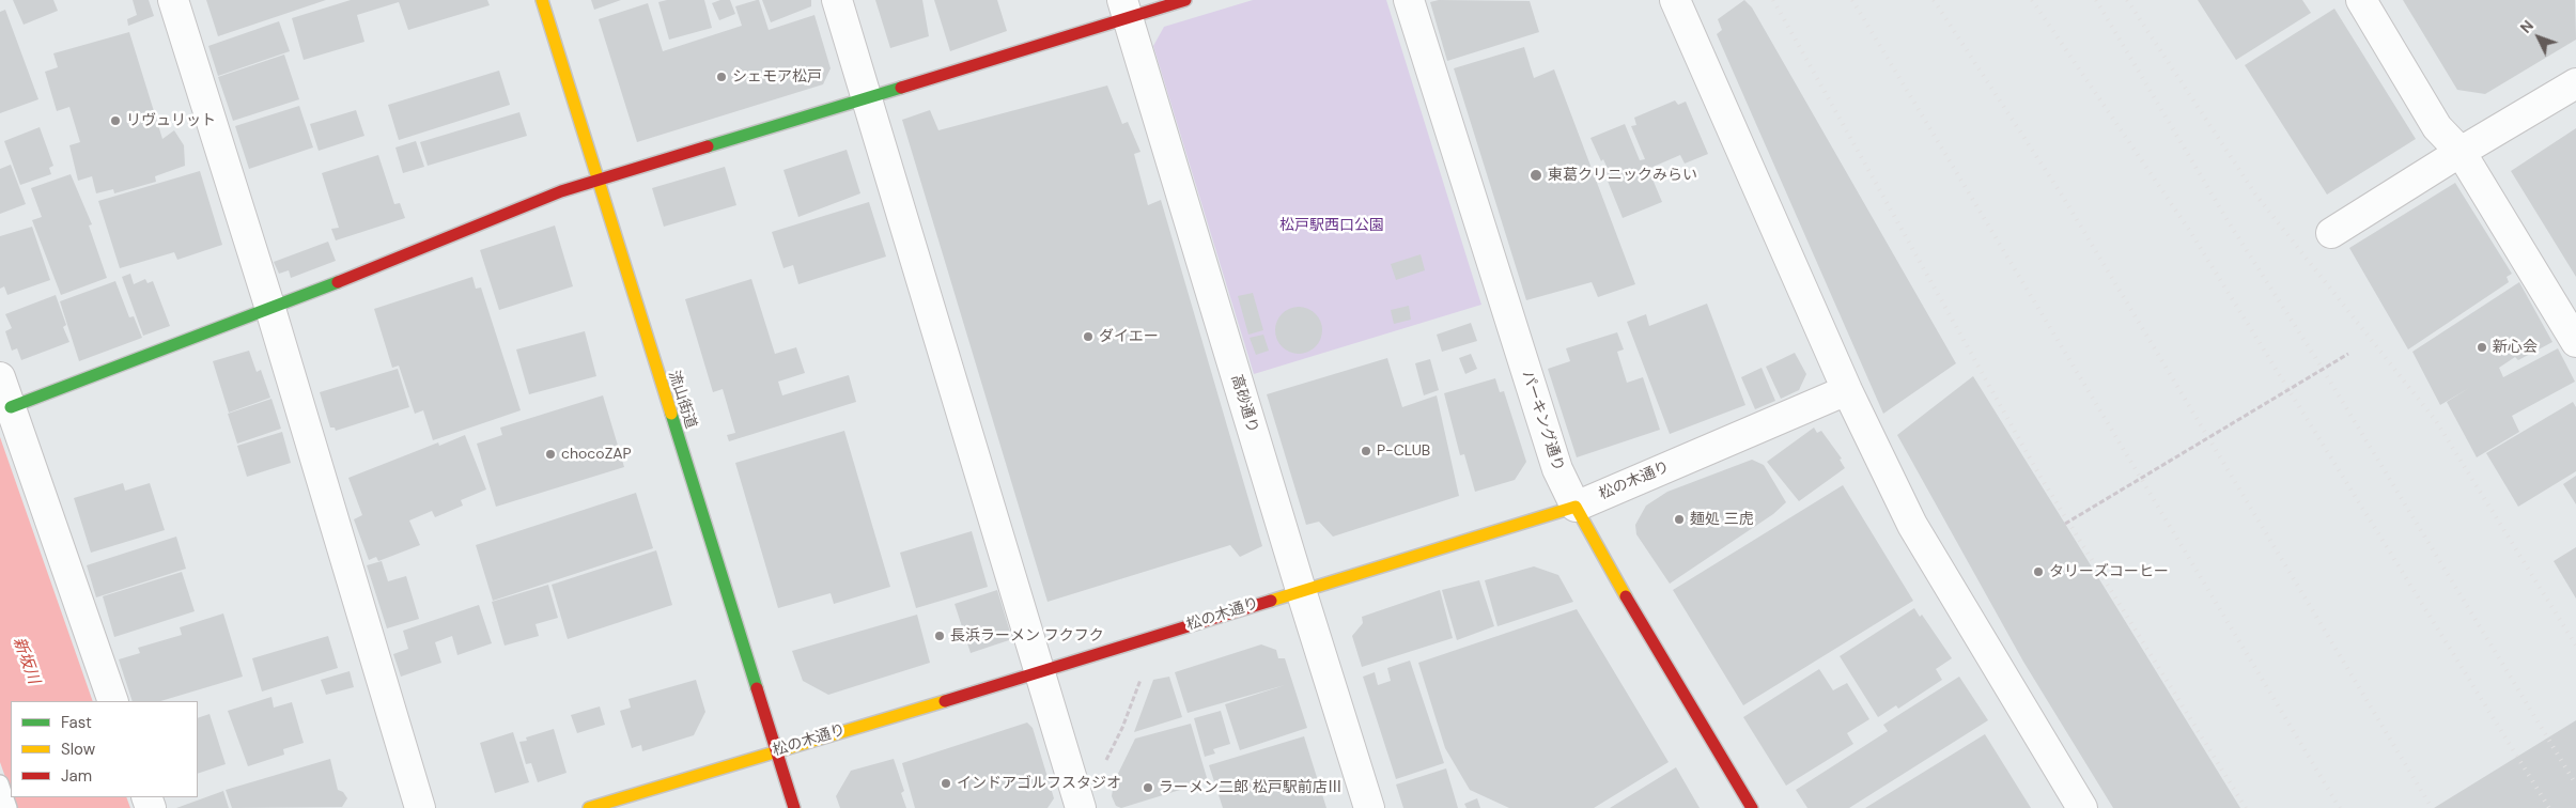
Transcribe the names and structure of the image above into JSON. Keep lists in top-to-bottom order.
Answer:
{
  "streets": {
    "street": [
      "流山街道",
      "高砂通り",
      "パーキング通り",
      "松の木通り"
    ]
  },
  "crossings": [
    ["流山街道", "松の木通り"],
    ["高砂通り", "松の木通り"],
    ["パーキング通り", "松の木通り"]
  ],
  "water": ["新坂川"],
  "parks": ["松戸駅西口公園"],
  "places": [
    "シェモア松戸",
    "リヴュリット",
    "東葛クリニックみらい",
    "ダイエー",
    "新心会",
    "P-CLUB",
    "chocoZAP",
    "麺処 三虎",
    "タリーズコーヒー",
    "長浜ラーメン フクフク",
    "インドアゴルフスタジオ",
    "ラーメン二郎 松戸駅前店Ⅲ"
  ],
  "legend": ["Fast", "Slow", "Jam"],
  "north": "top left"
}
